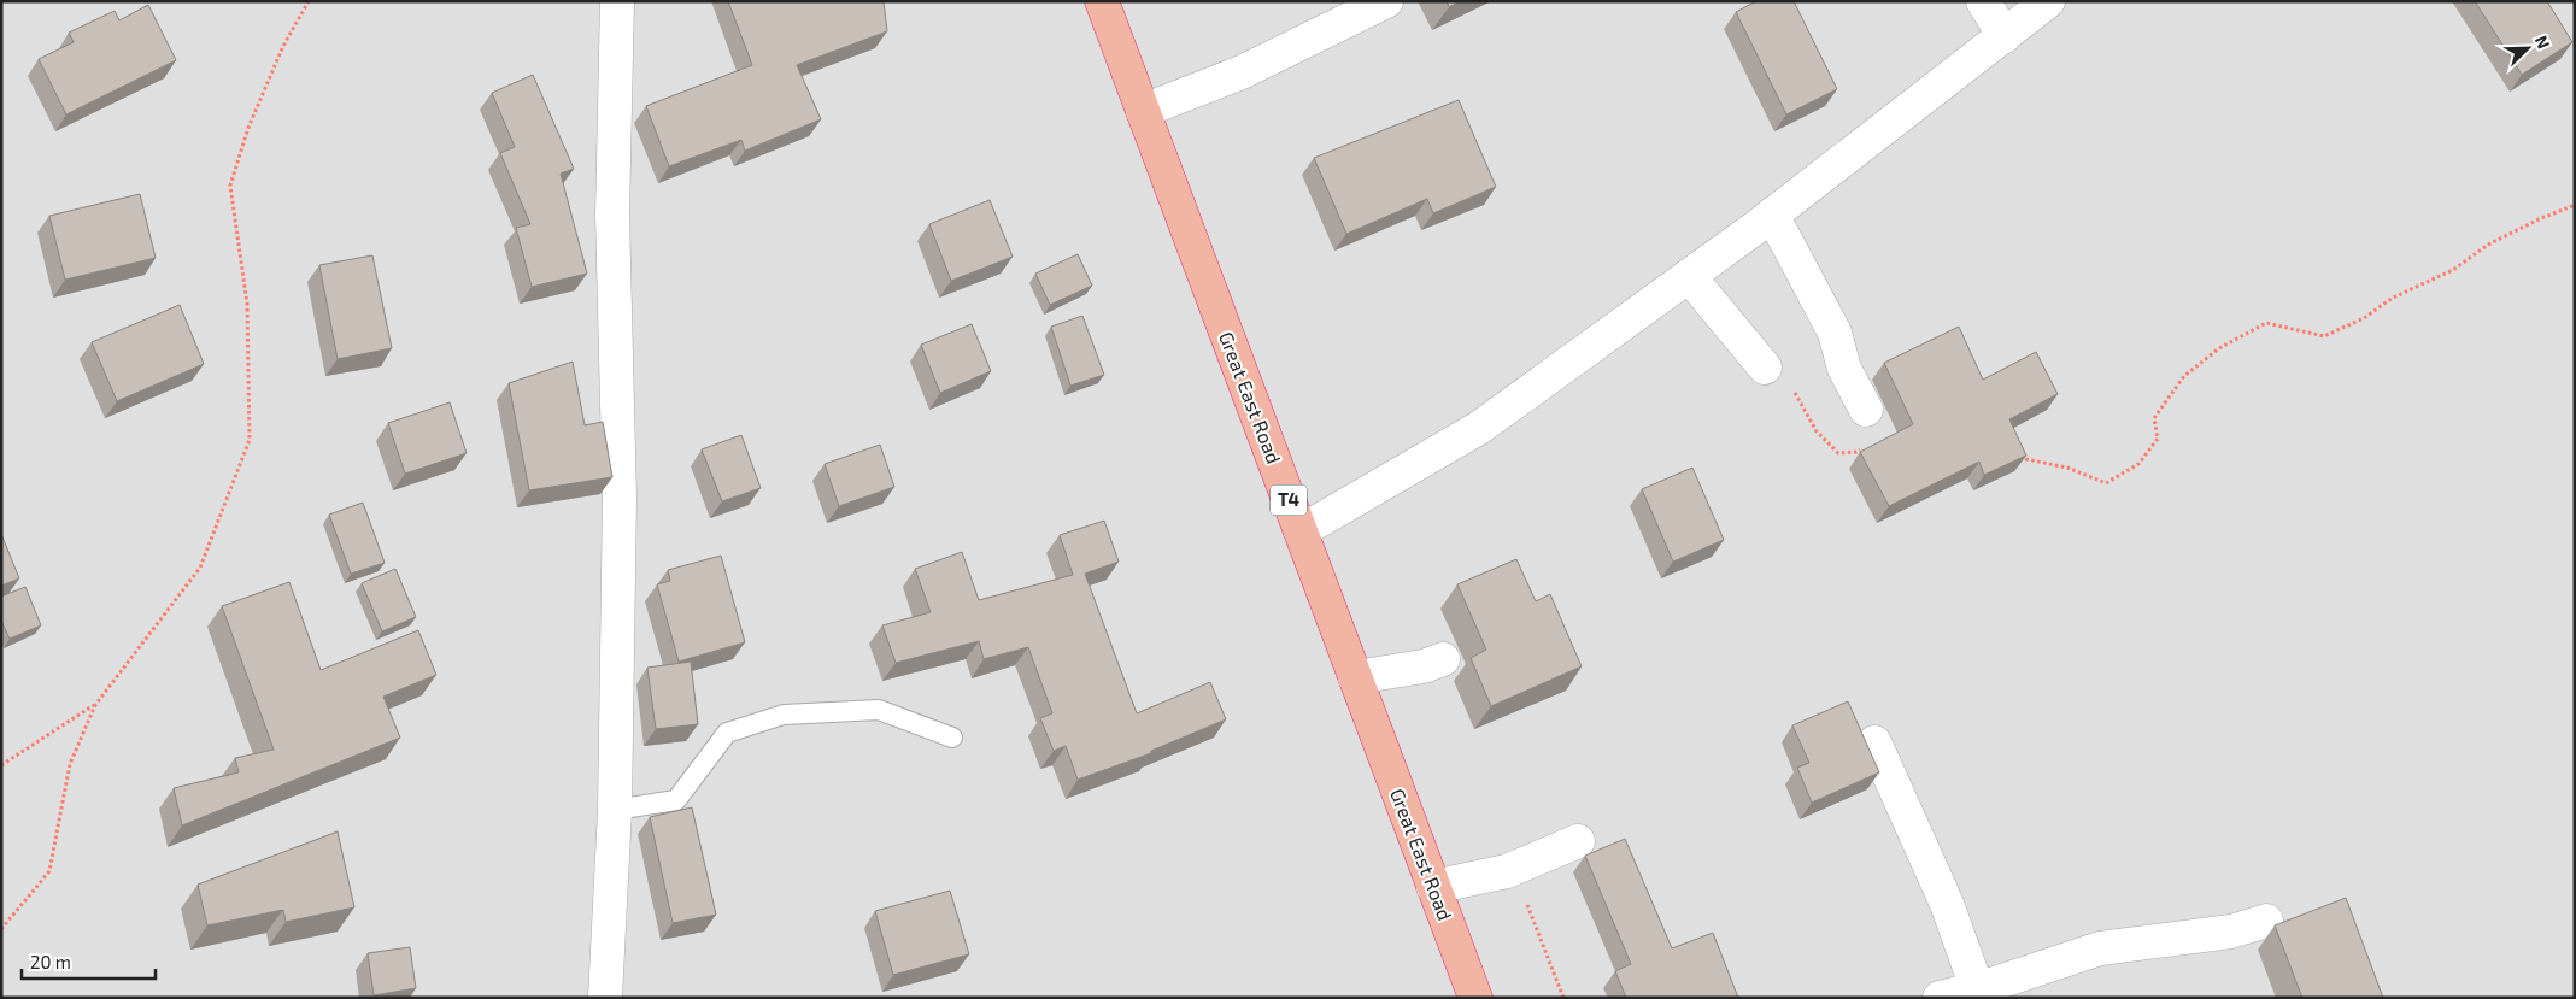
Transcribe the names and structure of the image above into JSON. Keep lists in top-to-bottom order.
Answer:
{
  "streets": {
    "highway": ["Great East Road", "T4"]
  },
  "scale_bar": "20 m",
  "north": "top right"
}
